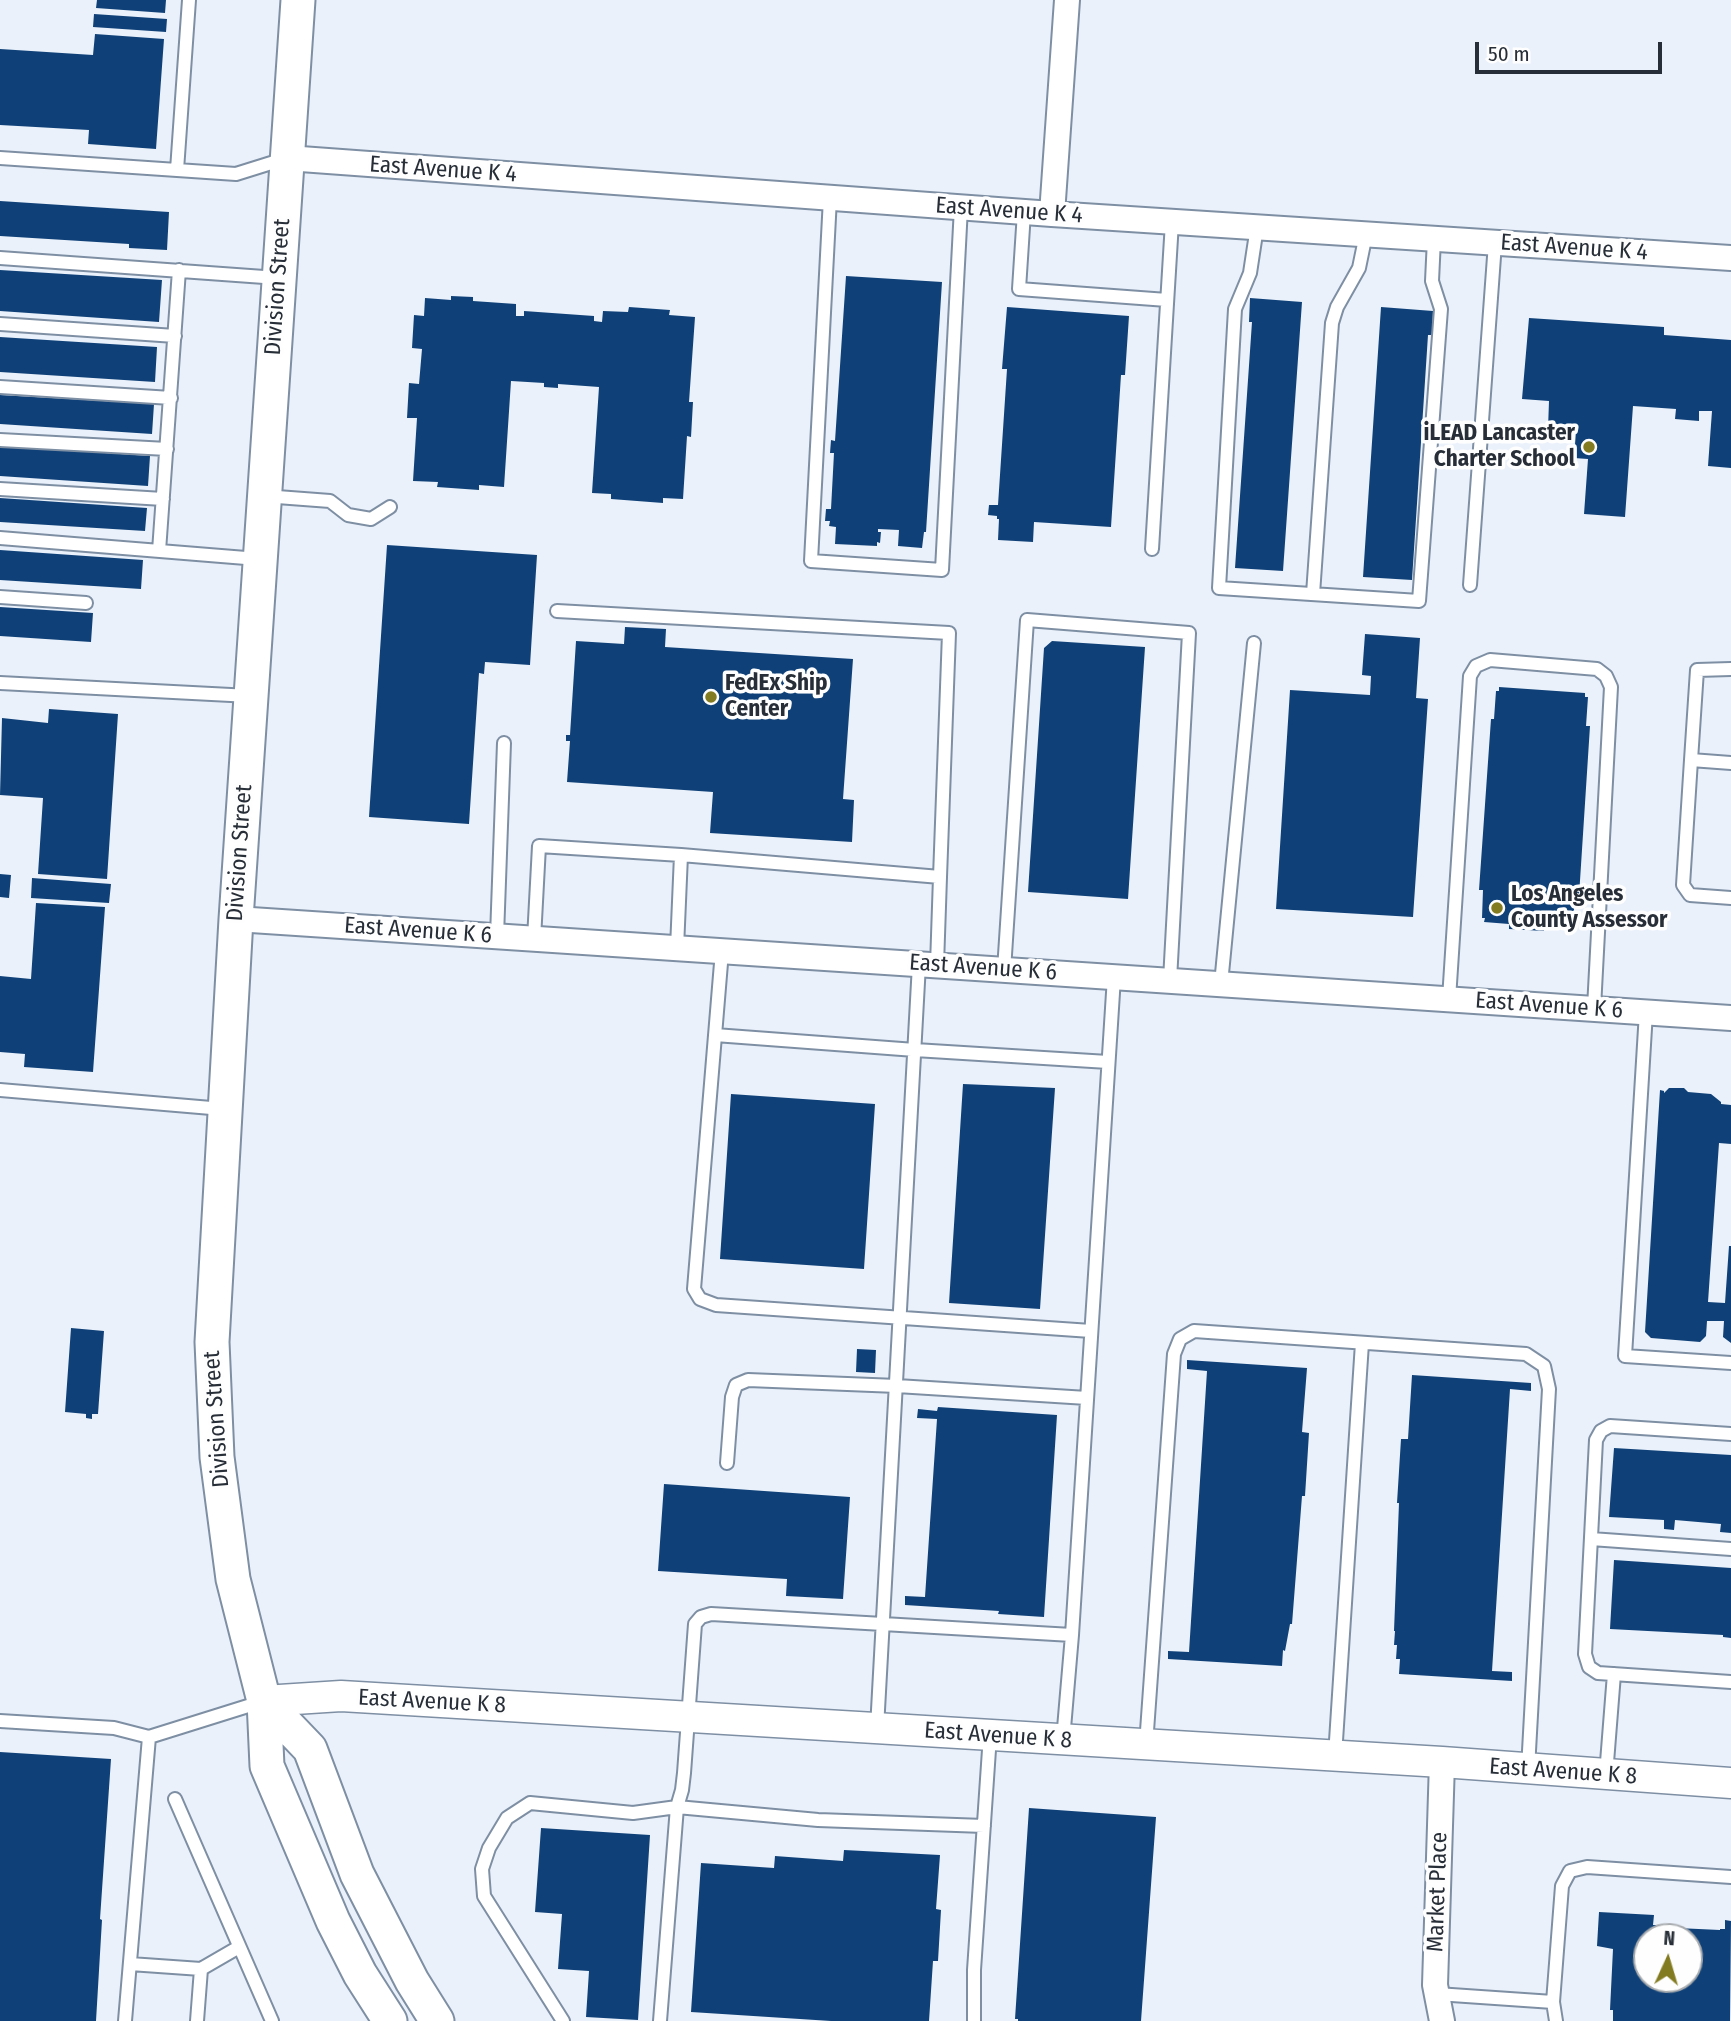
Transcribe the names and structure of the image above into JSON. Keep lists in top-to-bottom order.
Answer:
{
  "streets": {
    "main road": ["Division Street"],
    "street": [
      "East Avenue K 4",
      "East Avenue K 6",
      "East Avenue K 8",
      "Market Place"
    ]
  },
  "crossings": [
    ["East Avenue K 4", "Division Street"],
    ["Division Street", "East Avenue K 6"],
    ["Division Street", "East Avenue K 8"],
    ["East Avenue K 8", "Market Place"]
  ],
  "places": ["iLEAD Lancaster Charter School", "FedEx Ship Center", "Los Angeles County Assessor"],
  "scale_bar": "50 m",
  "north": "top"
}
